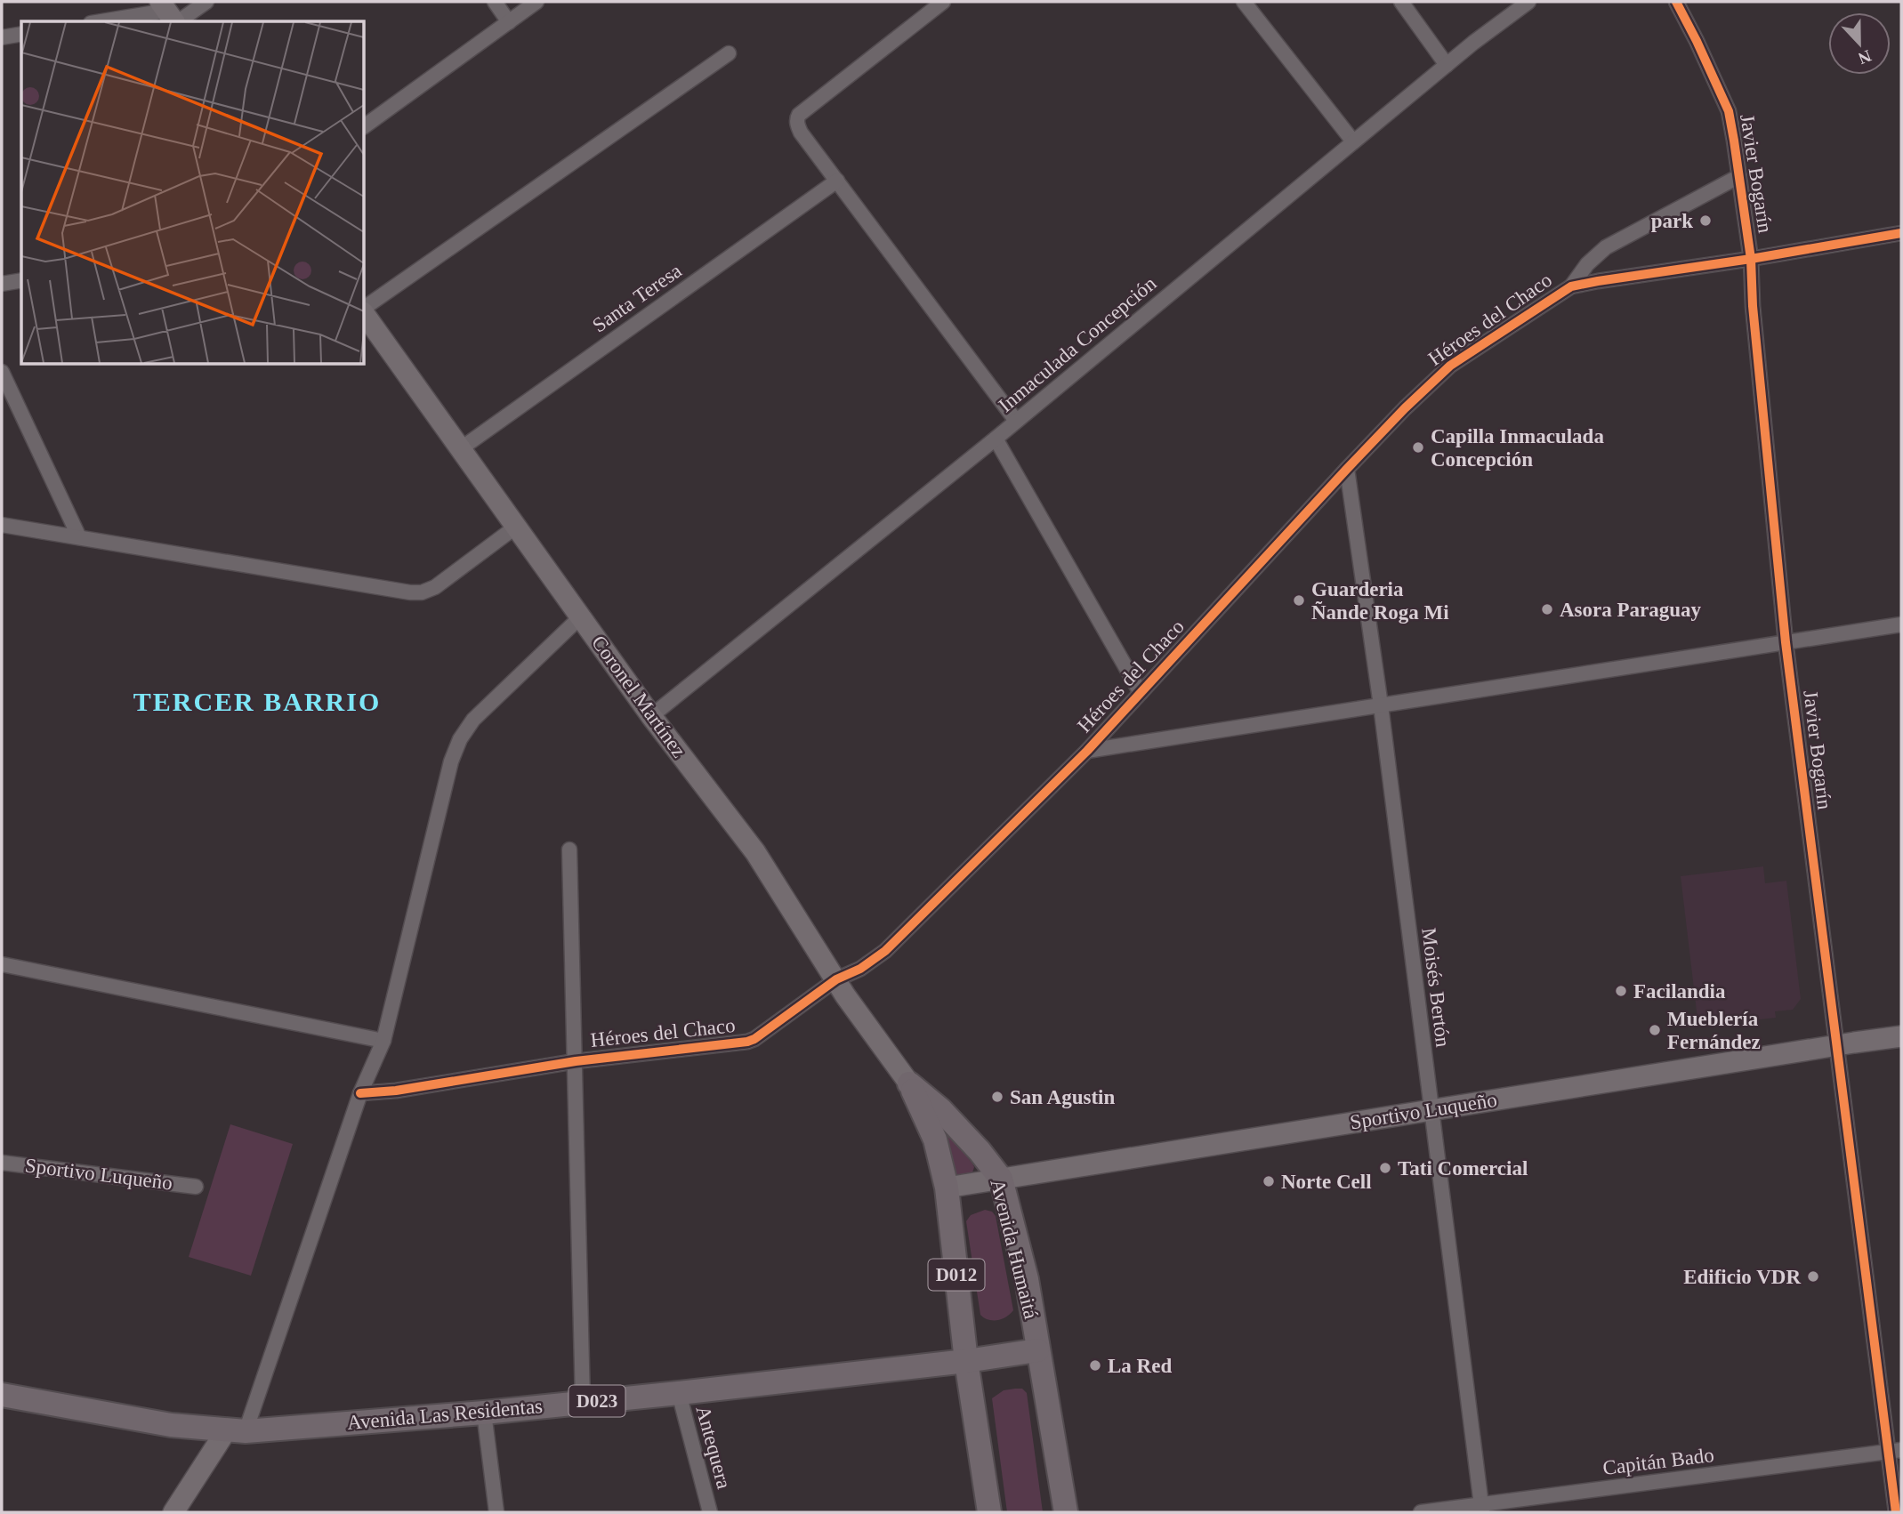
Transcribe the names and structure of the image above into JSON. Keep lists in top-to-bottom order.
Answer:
{
  "streets": {
    "main road": [
      "Avenida Humaitá",
      "D012",
      "D023",
      "Avenida Las Residentas"
    ],
    "street": [
      "Javier Bogarín",
      "Santa Teresa",
      "Héroes del Chaco",
      "Inmaculada Concepción",
      "Coronel Martínez",
      "Moisés Bertón",
      "Sportivo Luqueño",
      "Antequera",
      "Capitán Bado"
    ]
  },
  "crossings": [
    ["Javier Bogarín", "Héroes del Chaco"],
    ["Javier Bogarín", "Sportivo Luqueño"],
    ["Javier Bogarín", "Capitán Bado"],
    ["Santa Teresa", "Coronel Martínez"],
    ["Héroes del Chaco", "Coronel Martínez"],
    ["Héroes del Chaco", "Moisés Bertón"],
    ["Inmaculada Concepción", "Coronel Martínez"],
    ["Coronel Martínez", "Avenida Humaitá"],
    ["Coronel Martínez", "D012"],
    ["Moisés Bertón", "Sportivo Luqueño"],
    ["Moisés Bertón", "Capitán Bado"],
    ["Sportivo Luqueño", "Avenida Humaitá"],
    ["Sportivo Luqueño", "D012"],
    ["Avenida Humaitá", "D012"],
    ["Avenida Humaitá", "Avenida Las Residentas"],
    ["D012", "Avenida Las Residentas"],
    ["Avenida Las Residentas", "Antequera"]
  ],
  "districts": ["TERCER BARRIO"],
  "places": [
    "park",
    "Capilla Inmaculada Concepción",
    "Guarderia Ñande Roga Mi",
    "Asora Paraguay",
    "Facilandia",
    "Mueblería Fernández",
    "San Agustin",
    "Tati Comercial",
    "Norte Cell",
    "Edificio VDR",
    "La Red"
  ],
  "north": "bottom"
}
